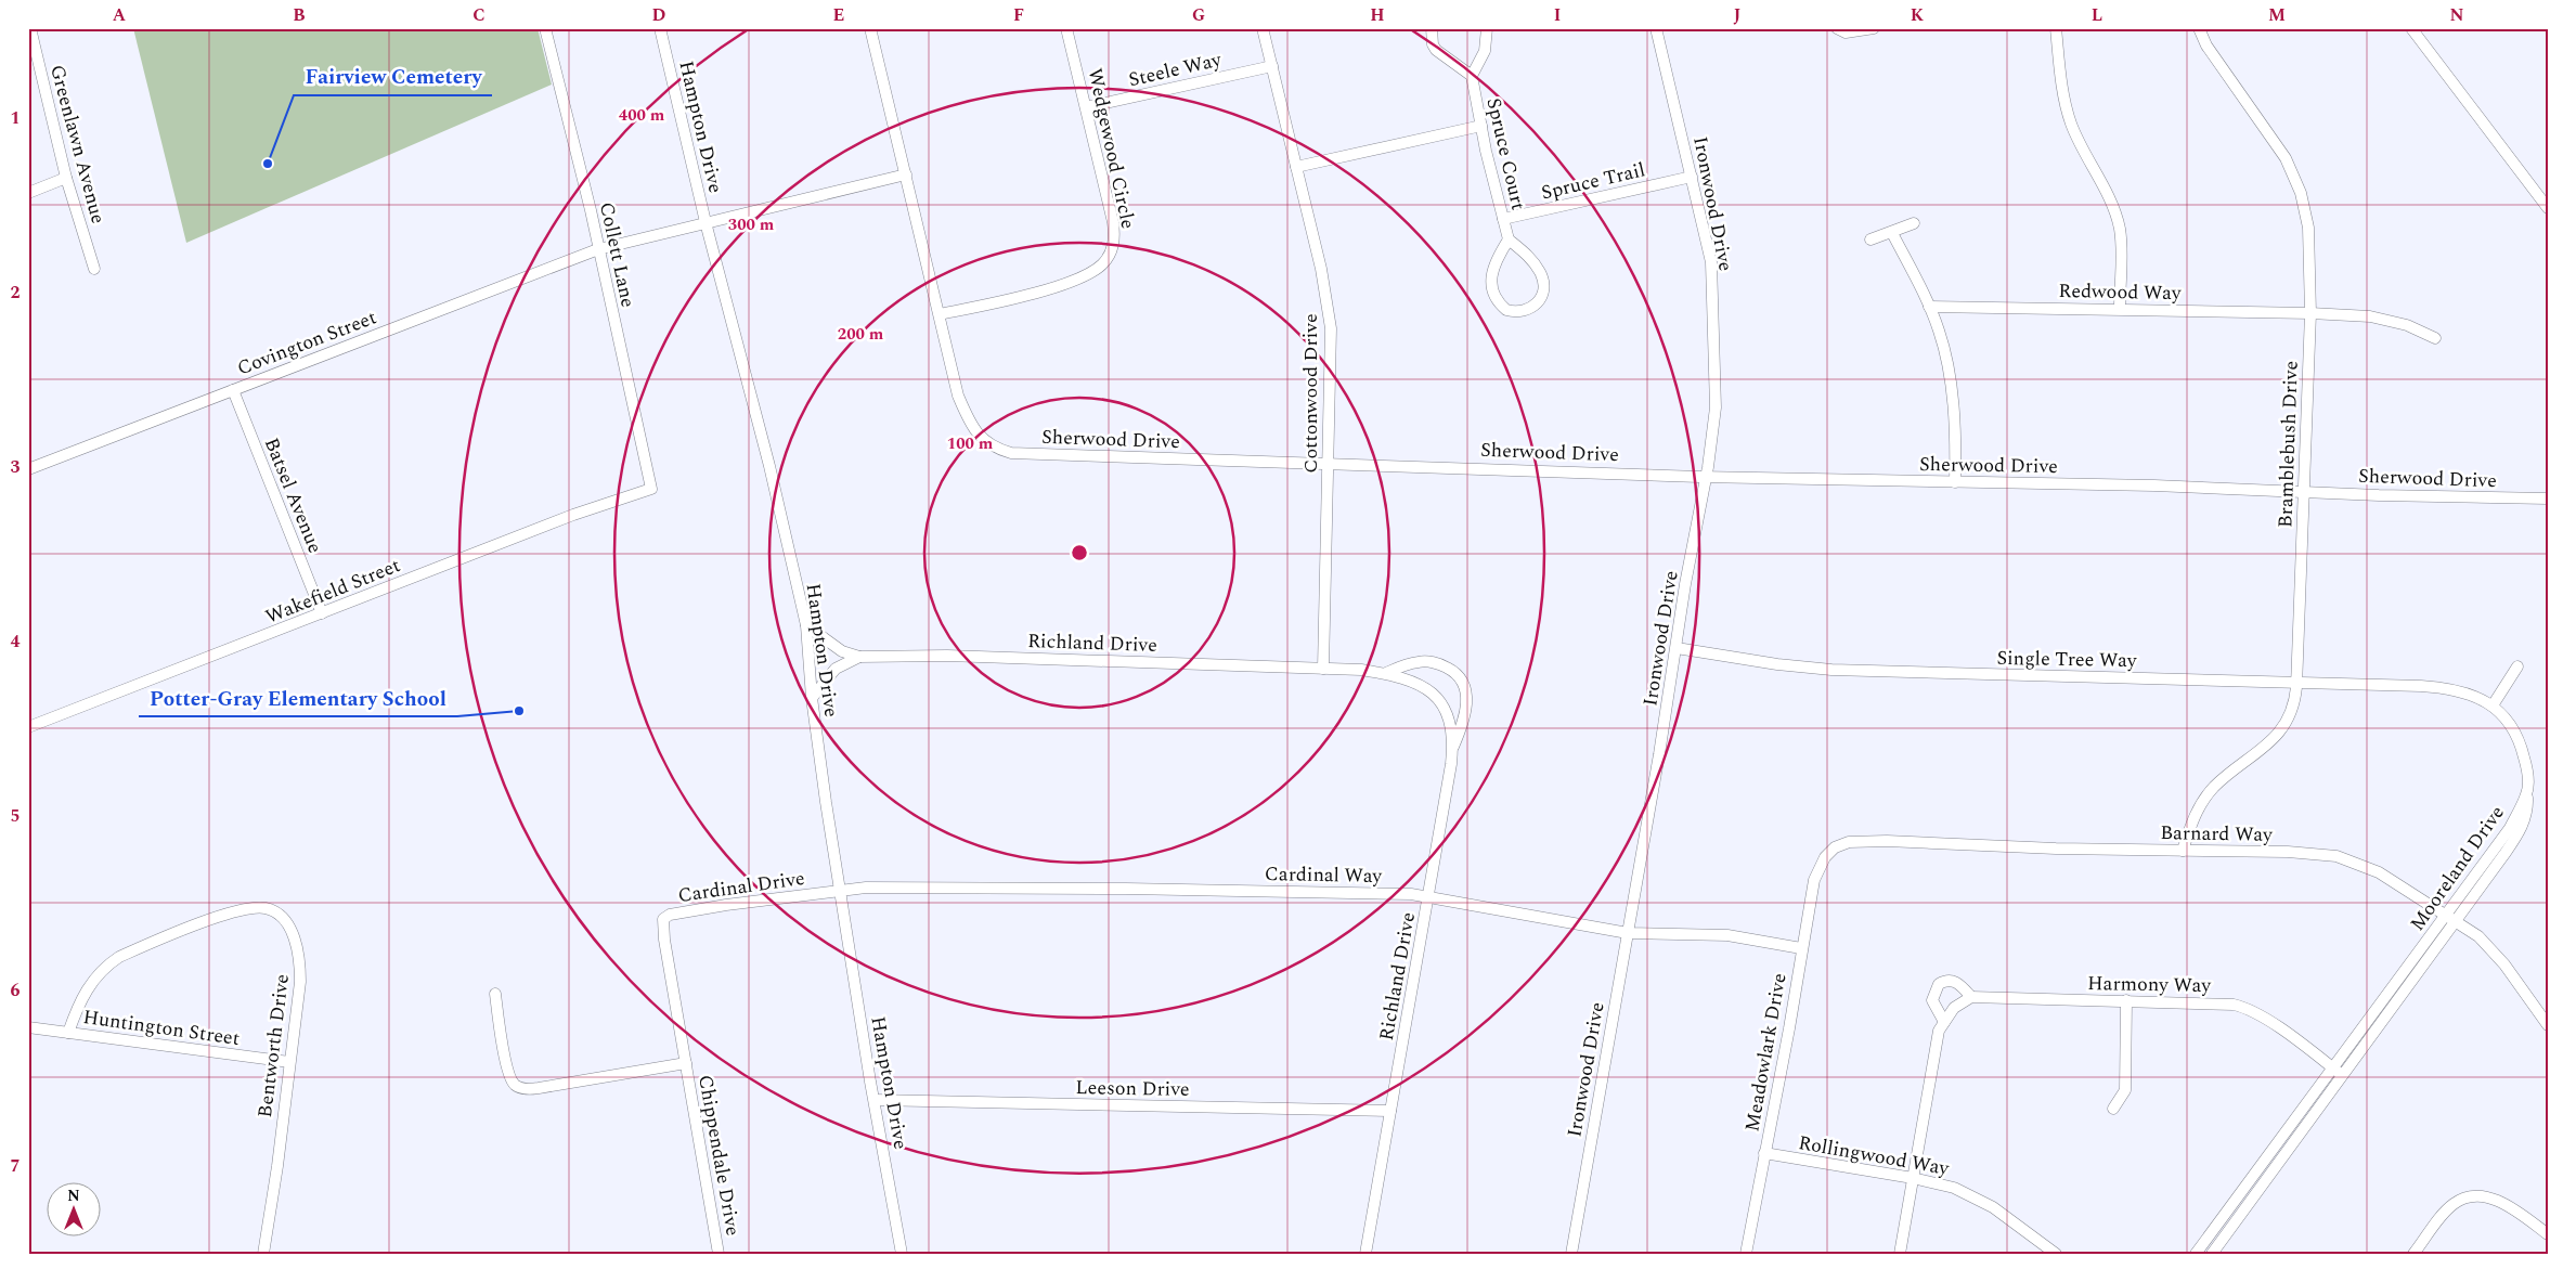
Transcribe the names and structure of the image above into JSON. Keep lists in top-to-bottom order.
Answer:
{
  "streets": {
    "street": [
      "Steele Way",
      "Hampton Drive",
      "Greenlawn Avenue",
      "Wedgewood Circle",
      "Spruce Court",
      "Spruce Trail",
      "Ironwood Drive",
      "Collett Lane",
      "Redwood Way",
      "Covington Street",
      "Cottonwood Drive",
      "Sherwood Drive",
      "Bramblebush Drive",
      "Batsel Avenue",
      "Wakefield Street",
      "Richland Drive",
      "Single Tree Way",
      "Barnard Way",
      "Mooreland Drive",
      "Cardinal Way",
      "Cardinal Drive",
      "Harmony Way",
      "Huntington Street",
      "Bentworth Drive",
      "Meadowlark Drive",
      "Leeson Drive",
      "Chippendale Drive",
      "Rollingwood Way"
    ]
  },
  "crossings": [
    ["Steele Way", "Wedgewood Circle"],
    ["Steele Way", "Cottonwood Drive"],
    ["Hampton Drive", "Covington Street"],
    ["Hampton Drive", "Richland Drive"],
    ["Hampton Drive", "Cardinal Way"],
    ["Hampton Drive", "Cardinal Drive"],
    ["Hampton Drive", "Leeson Drive"],
    ["Wedgewood Circle", "Sherwood Drive"],
    ["Spruce Court", "Spruce Trail"],
    ["Spruce Trail", "Ironwood Drive"],
    ["Ironwood Drive", "Sherwood Drive"],
    ["Ironwood Drive", "Single Tree Way"],
    ["Ironwood Drive", "Cardinal Way"],
    ["Collett Lane", "Covington Street"],
    ["Collett Lane", "Wakefield Street"],
    ["Redwood Way", "Bramblebush Drive"],
    ["Covington Street", "Sherwood Drive"],
    ["Covington Street", "Batsel Avenue"],
    ["Cottonwood Drive", "Sherwood Drive"],
    ["Cottonwood Drive", "Richland Drive"],
    ["Sherwood Drive", "Bramblebush Drive"],
    ["Bramblebush Drive", "Single Tree Way"],
    ["Bramblebush Drive", "Barnard Way"],
    ["Batsel Avenue", "Wakefield Street"],
    ["Richland Drive", "Cardinal Way"],
    ["Richland Drive", "Leeson Drive"],
    ["Single Tree Way", "Mooreland Drive"],
    ["Barnard Way", "Mooreland Drive"],
    ["Barnard Way", "Meadowlark Drive"],
    ["Mooreland Drive", "Harmony Way"],
    ["Cardinal Way", "Cardinal Drive"],
    ["Cardinal Way", "Meadowlark Drive"],
    ["Cardinal Drive", "Chippendale Drive"],
    ["Huntington Street", "Bentworth Drive"],
    ["Meadowlark Drive", "Rollingwood Way"]
  ],
  "places": ["Fairview Cemetery", "Potter-Gray Elementary School"],
  "north": "top",
  "grid": {
    "columns": [
      "A",
      "B",
      "C",
      "D",
      "E",
      "F",
      "G",
      "H",
      "I",
      "J",
      "K",
      "L",
      "M",
      "N"
    ],
    "rows": [
      "1",
      "2",
      "3",
      "4",
      "5",
      "6",
      "7"
    ]
  },
  "rings": [
    "400 m",
    "300 m",
    "200 m",
    "100 m"
  ]
}
